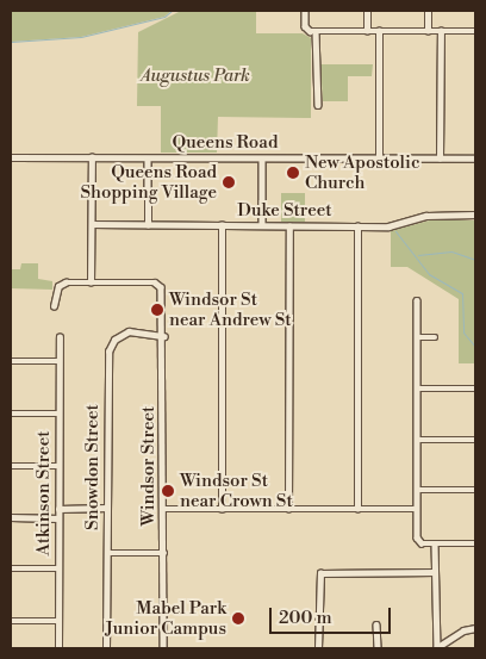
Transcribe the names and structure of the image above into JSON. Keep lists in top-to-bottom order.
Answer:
{
  "streets": {
    "street": [
      "Queens Road",
      "Duke Street",
      "Windsor Street",
      "Snowdon Street",
      "Atkinson Street"
    ]
  },
  "crossings": [
    ["Windsor Street", "Snowdon Street"]
  ],
  "parks": ["Augustus Park"],
  "places": [
    "New Apostolic Church",
    "Queens Road Shopping Village",
    "Windsor St near Andrew St",
    "Windsor St near Crown St",
    "Mabel Park Junior Campus"
  ],
  "scale_bar": "200 m"
}
